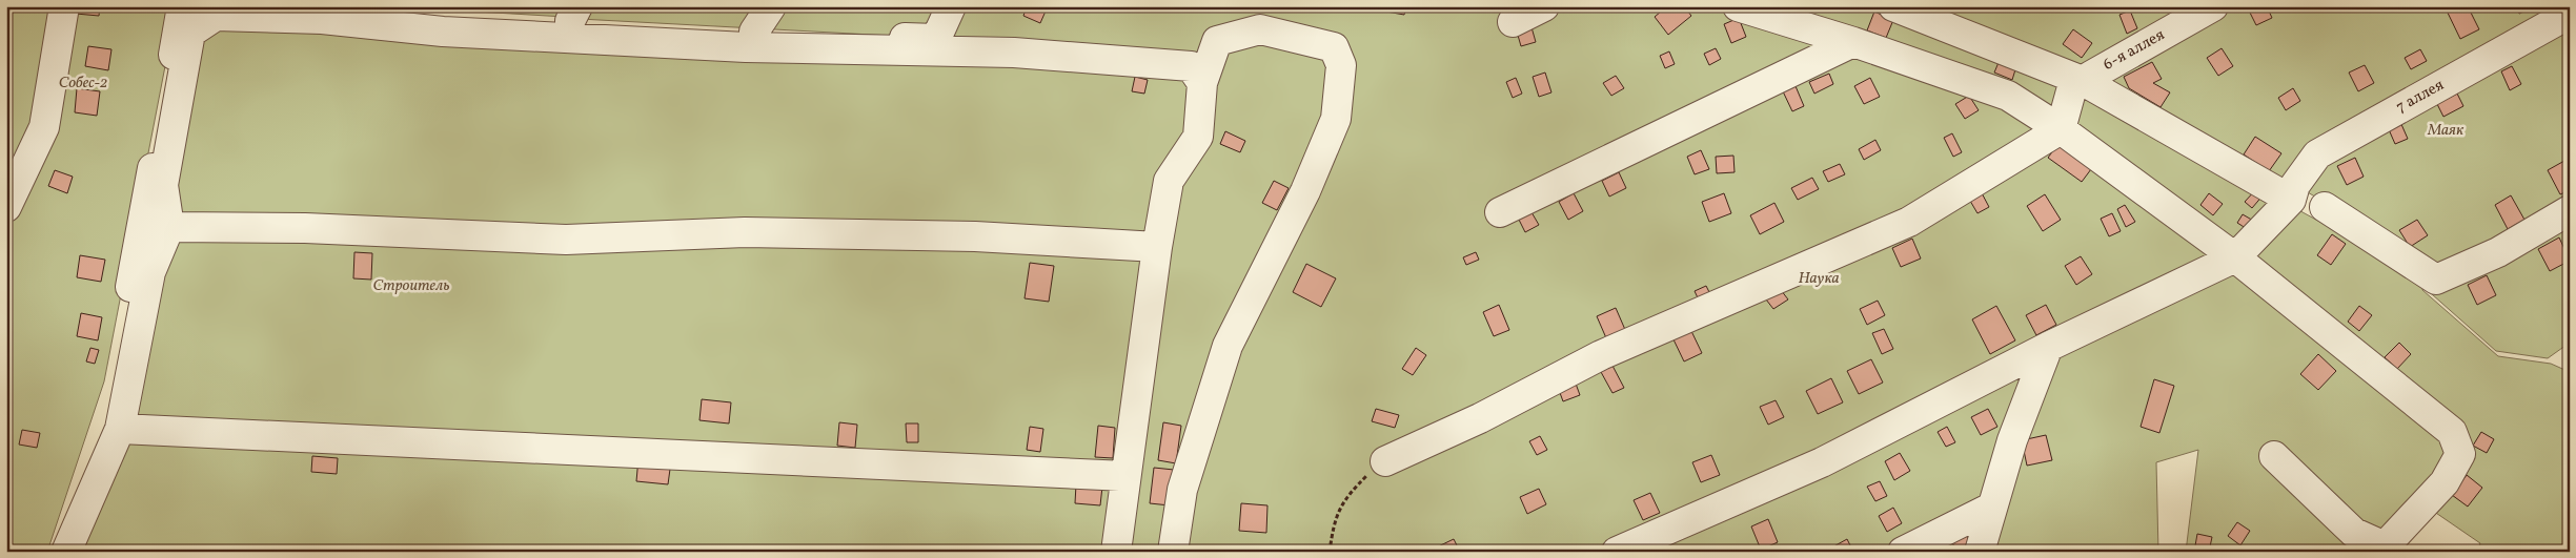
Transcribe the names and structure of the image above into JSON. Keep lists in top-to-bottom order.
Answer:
{
  "streets": {
    "street": ["6-я аллея", "7 аллея"]
  },
  "parks": [
    "Собес-2",
    "Маяк",
    "Наука",
    "Строитель"
  ]
}
